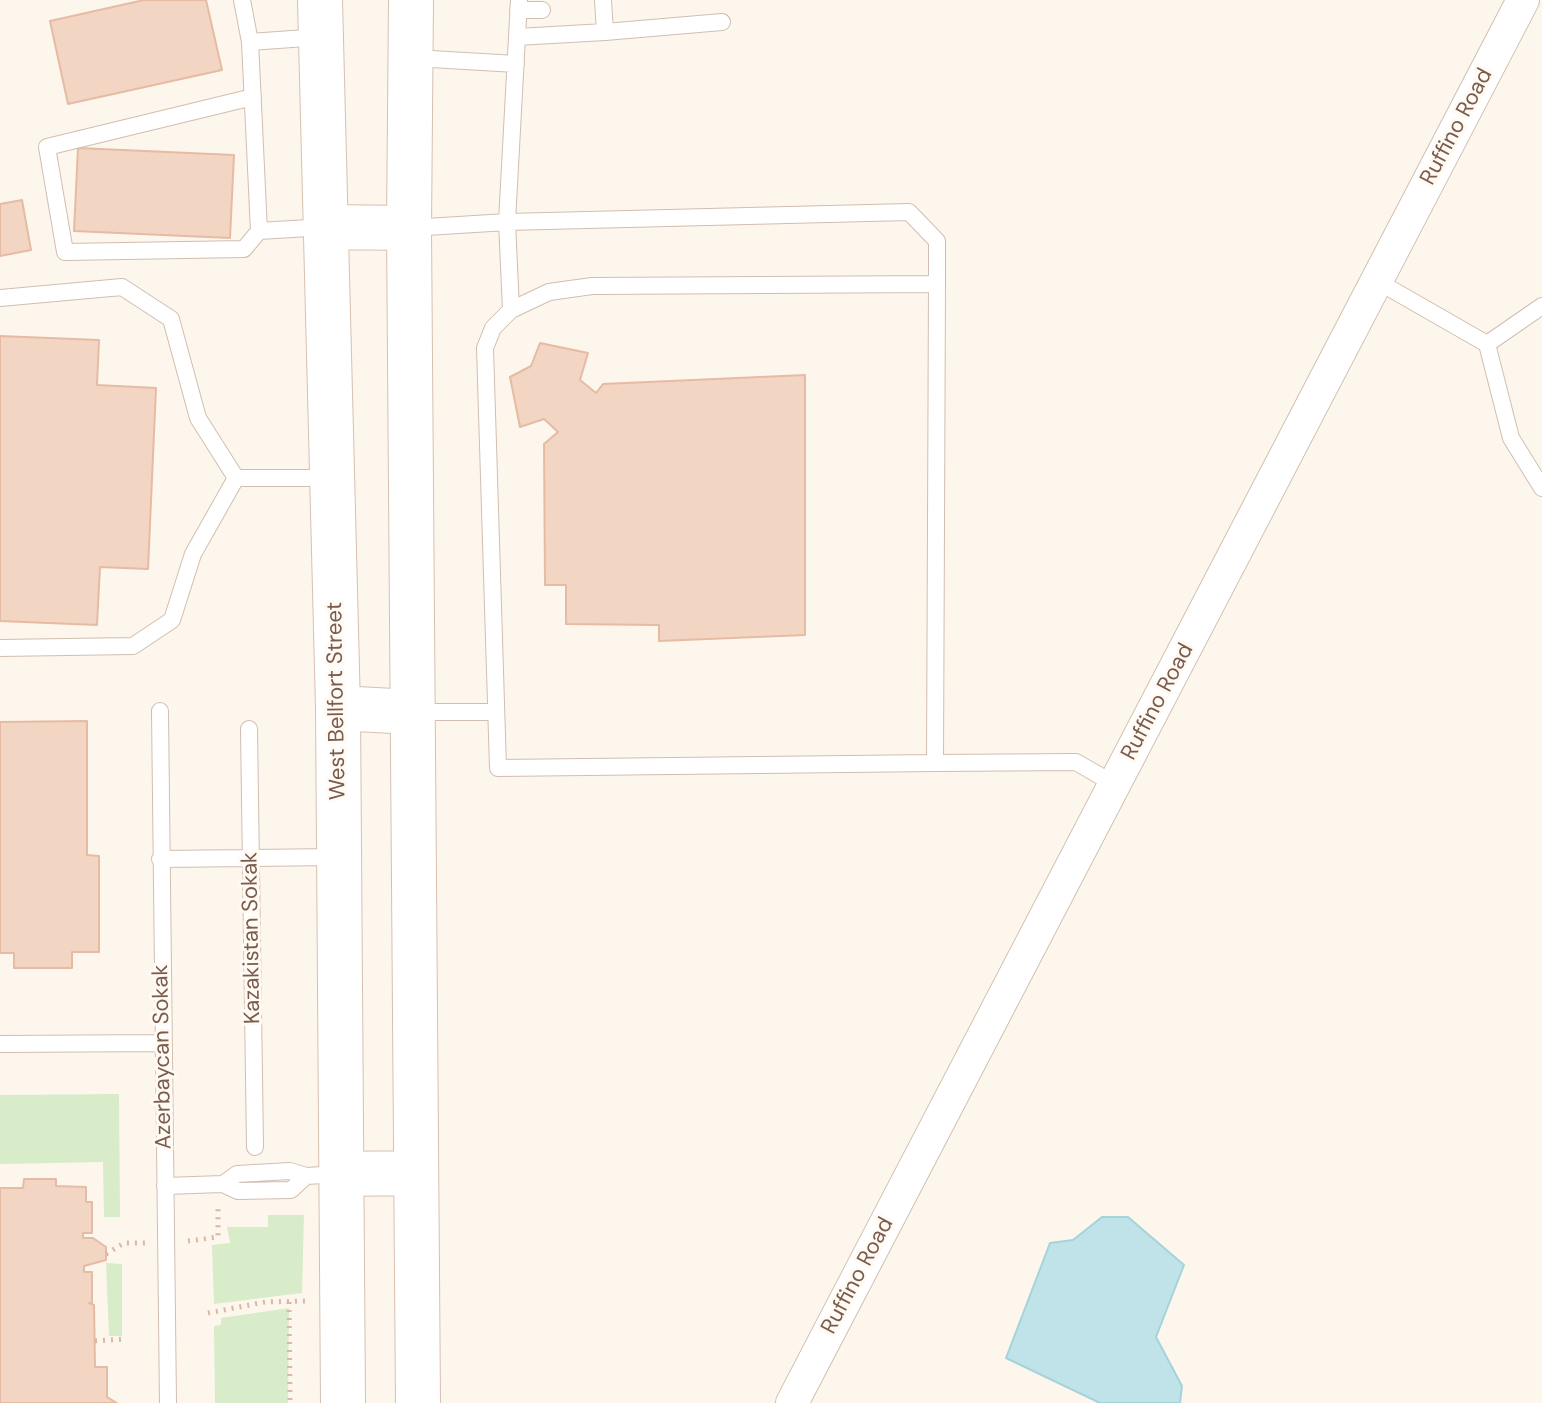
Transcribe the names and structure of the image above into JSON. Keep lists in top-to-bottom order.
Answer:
{
  "streets": {
    "main road": ["West Bellfort Street"],
    "street": ["Ruffino Road"],
    "lane": ["Kazakistan Sokak", "Azerbaycan Sokak"]
  }
}
